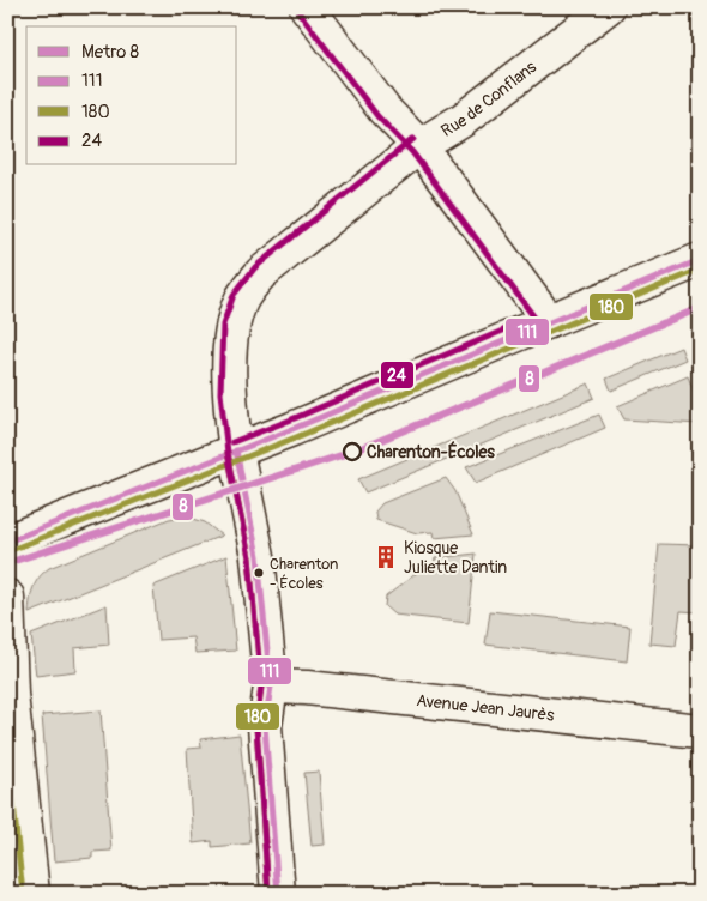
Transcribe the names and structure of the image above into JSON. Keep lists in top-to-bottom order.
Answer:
{
  "streets": {
    "street": ["Rue de Conflans", "Avenue Jean Jaurès"]
  },
  "crossings": [
    ["Rue de Conflans", "Avenue Jean Jaurès"]
  ],
  "places": {
    "other": ["Charenton-Écoles", "Charenton - Écoles"],
    "building": ["Kiosque Juliette Dantin"]
  },
  "lines": [
    "transit line 24",
    "transit line 111",
    "transit line 180",
    "metro line 8"
  ],
  "legend": [
    "Metro 8",
    "111",
    "180",
    "24"
  ]
}
